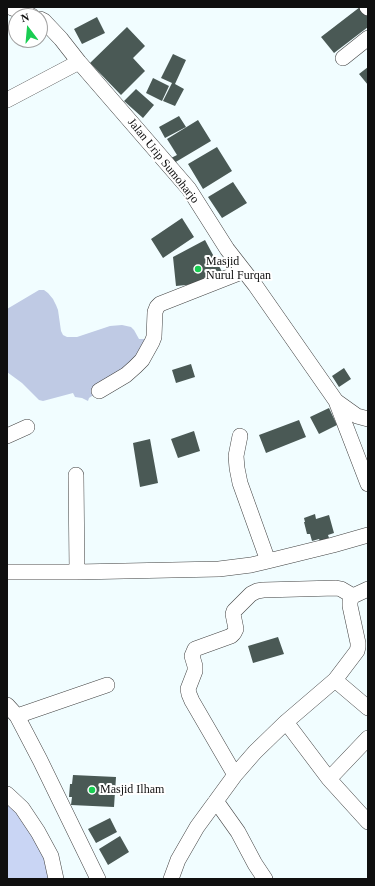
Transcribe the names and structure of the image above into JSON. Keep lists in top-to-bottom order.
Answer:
{
  "streets": {
    "street": ["Jalan Urip Sumoharjo"]
  },
  "places": ["Masjid Nurul Furqan", "Masjid Ilham"],
  "north": "top"
}
